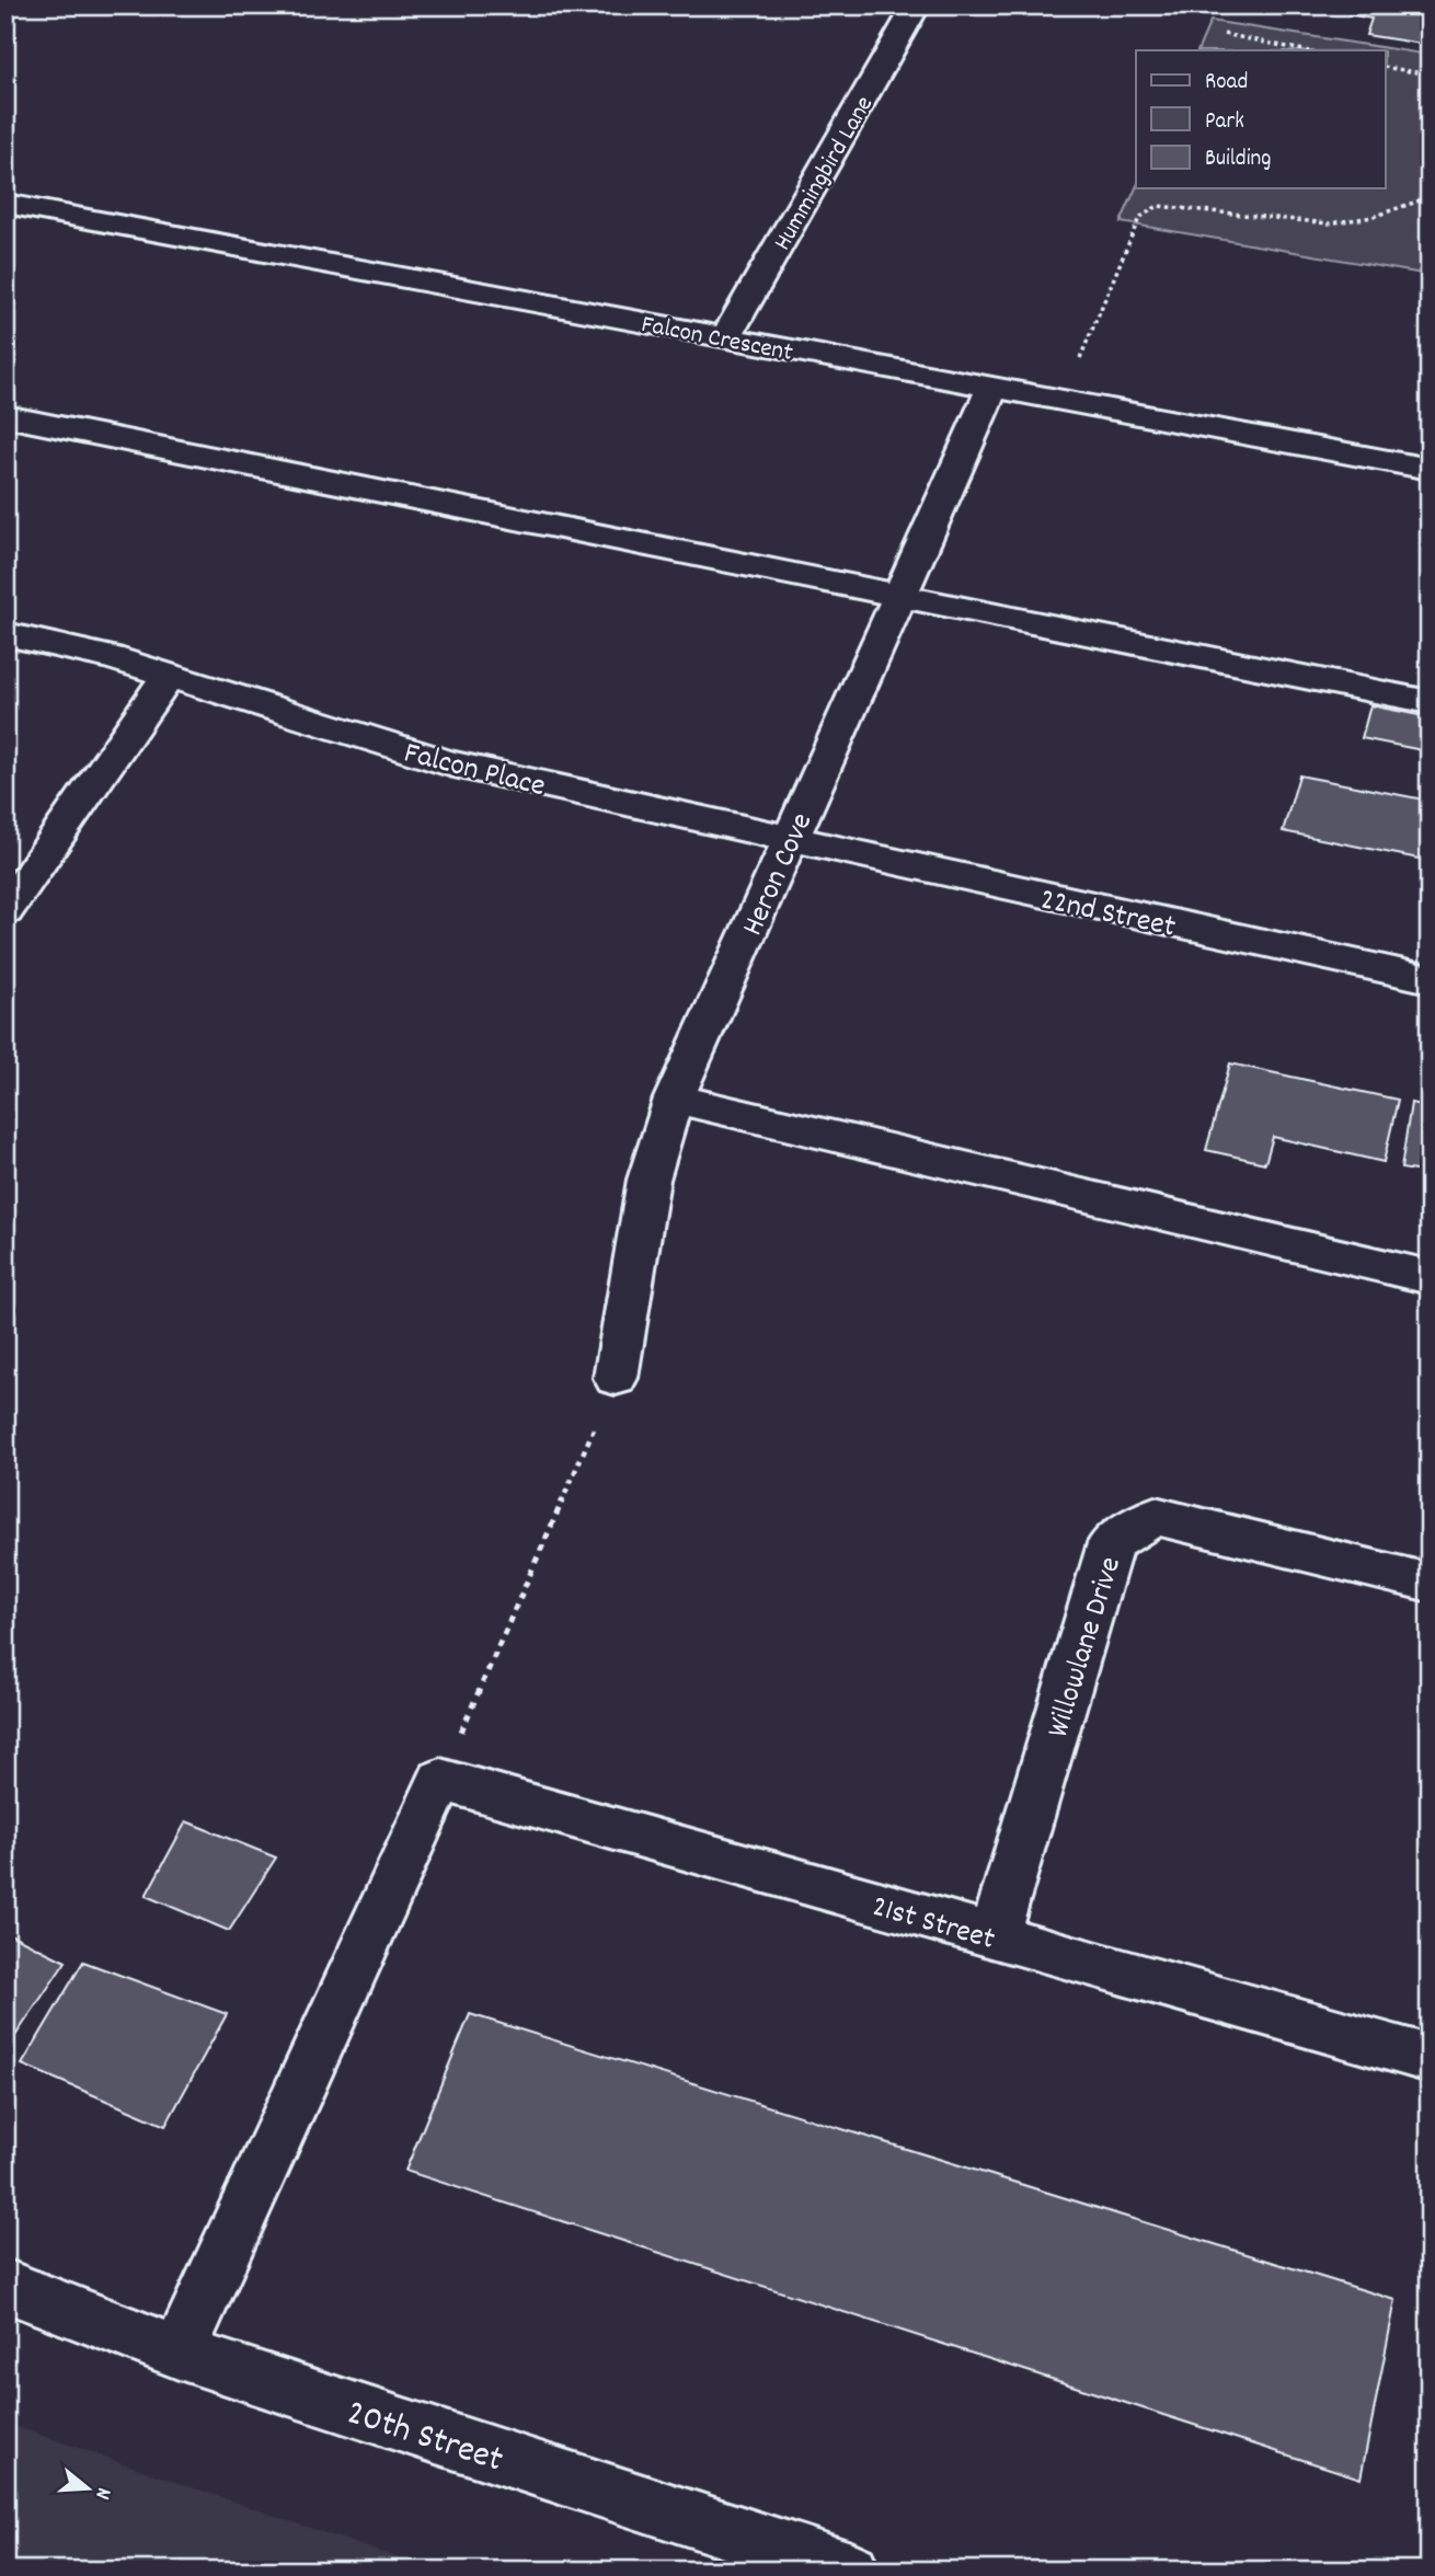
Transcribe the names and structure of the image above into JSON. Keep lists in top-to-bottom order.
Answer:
{
  "streets": {
    "street": [
      "Hummingbird Lane",
      "Falcon Crescent",
      "Falcon Place",
      "Heron Cove",
      "22nd Street",
      "Willowlane Drive",
      "21st Street",
      "20th Street"
    ]
  },
  "crossings": [
    ["Hummingbird Lane", "Falcon Crescent"],
    ["Falcon Crescent", "Heron Cove"],
    ["Falcon Place", "Heron Cove"],
    ["Falcon Place", "22nd Street"],
    ["Heron Cove", "22nd Street"],
    ["Willowlane Drive", "21st Street"]
  ],
  "legend": ["Road", "Park", "Building"],
  "north": "right"
}
